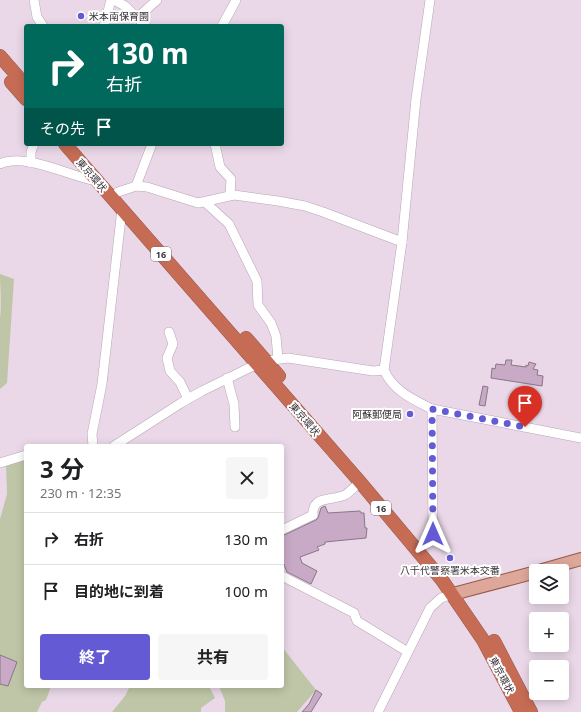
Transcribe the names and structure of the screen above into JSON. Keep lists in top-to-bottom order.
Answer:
{
  "streets": {
    "highway": ["東京環状", "16"]
  },
  "places": ["米本南保育園", "阿蘇郵便局", "八千代警察署米本交番"],
  "page": {
    "turn": ["130 m", "右折"],
    "then": "その先",
    "heading": ["3 分", "230 m · 12:35"],
    "list": [
      {
        "name": "右折",
        "value": "130 m"
      },
      {
        "name": "目的地に到着",
        "value": "100 m"
      }
    ],
    "map_buttons": ["+", "−"],
    "buttons": ["終了", "共有"]
  }
}
